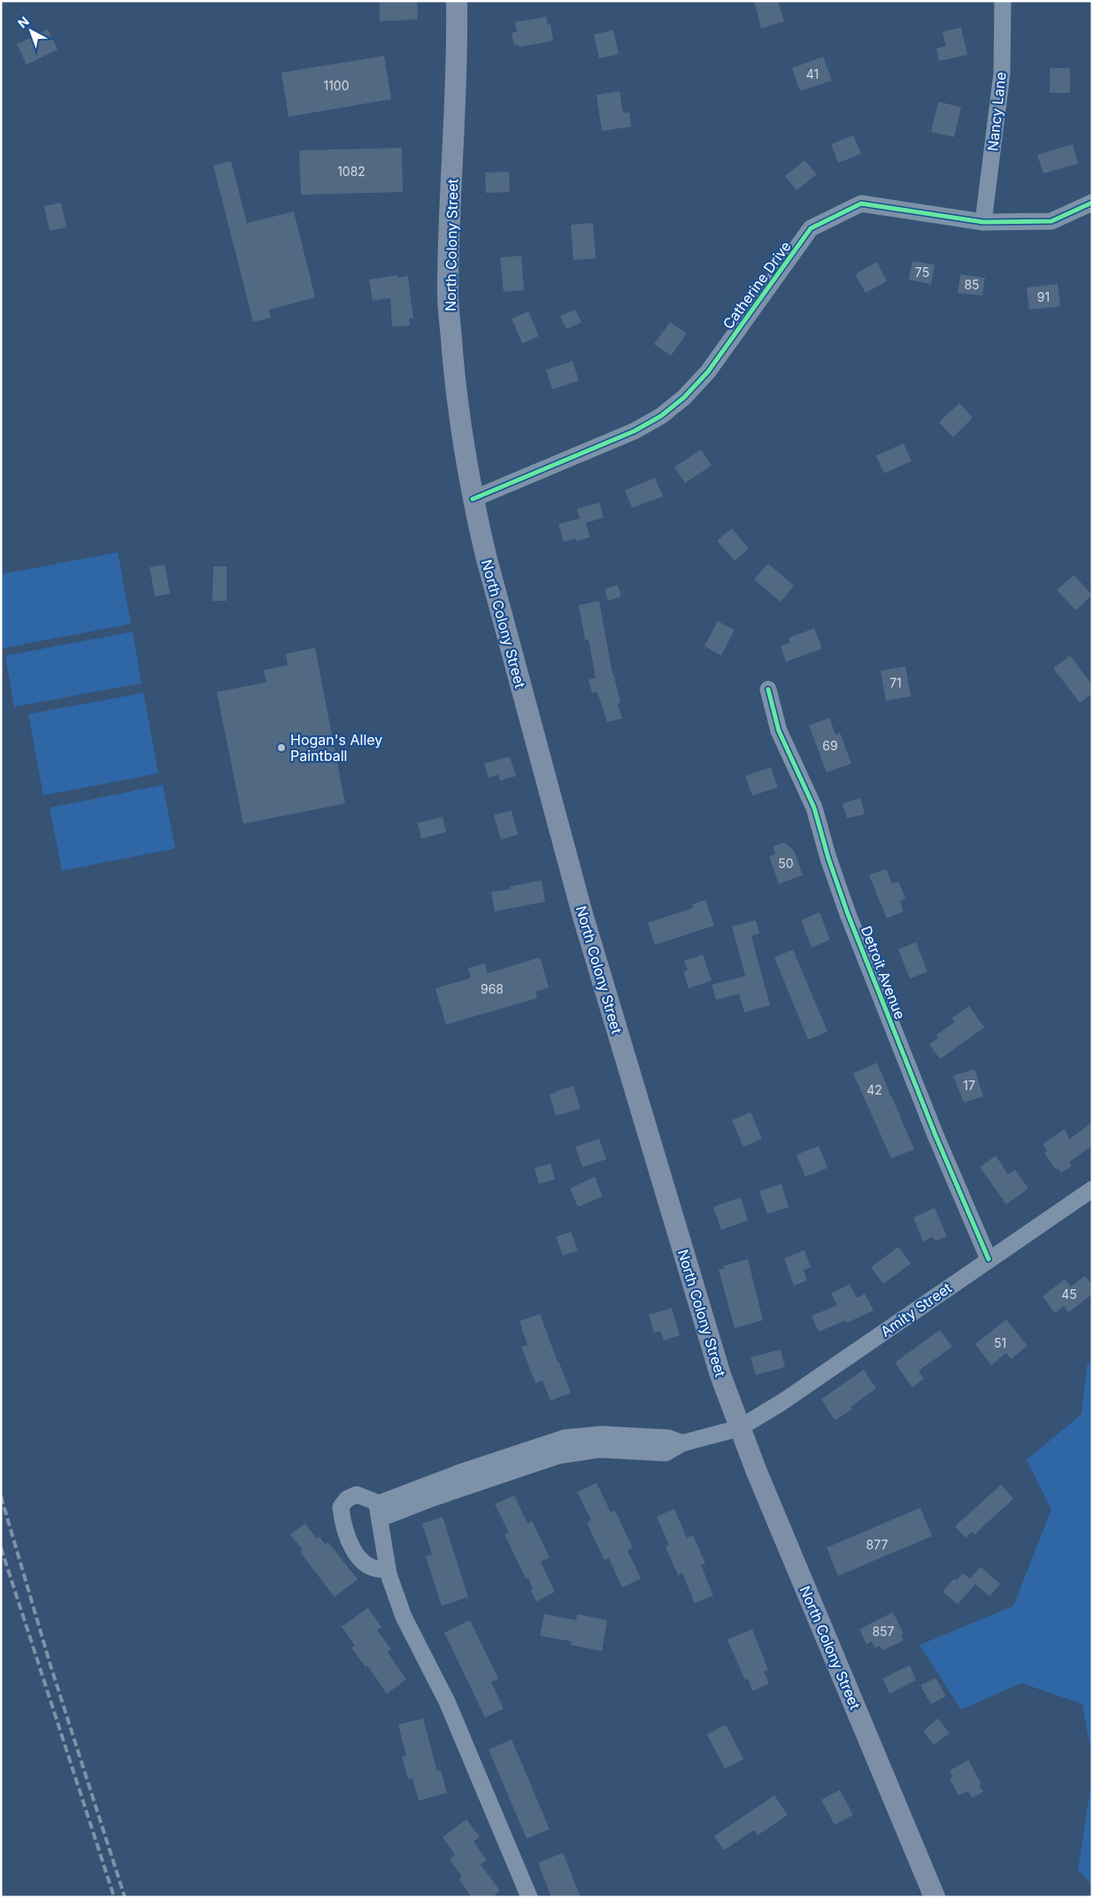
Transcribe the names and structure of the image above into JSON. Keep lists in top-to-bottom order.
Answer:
{
  "streets": {
    "main road": ["North Colony Street"],
    "street": [
      "Nancy Lane",
      "Catherine Drive",
      "Detroit Avenue",
      "Amity Street"
    ]
  },
  "crossings": [
    ["Nancy Lane", "Catherine Drive"],
    ["North Colony Street", "Catherine Drive"],
    ["North Colony Street", "Amity Street"],
    ["Detroit Avenue", "Amity Street"]
  ],
  "places": ["Hogan's Alley Paintball"],
  "house_numbers": [
    "41",
    "1100",
    "1082",
    "75",
    "85",
    "91",
    "71",
    "69",
    "50",
    "968",
    "17",
    "42",
    "45",
    "51",
    "877",
    "857"
  ],
  "north": "top left"
}
